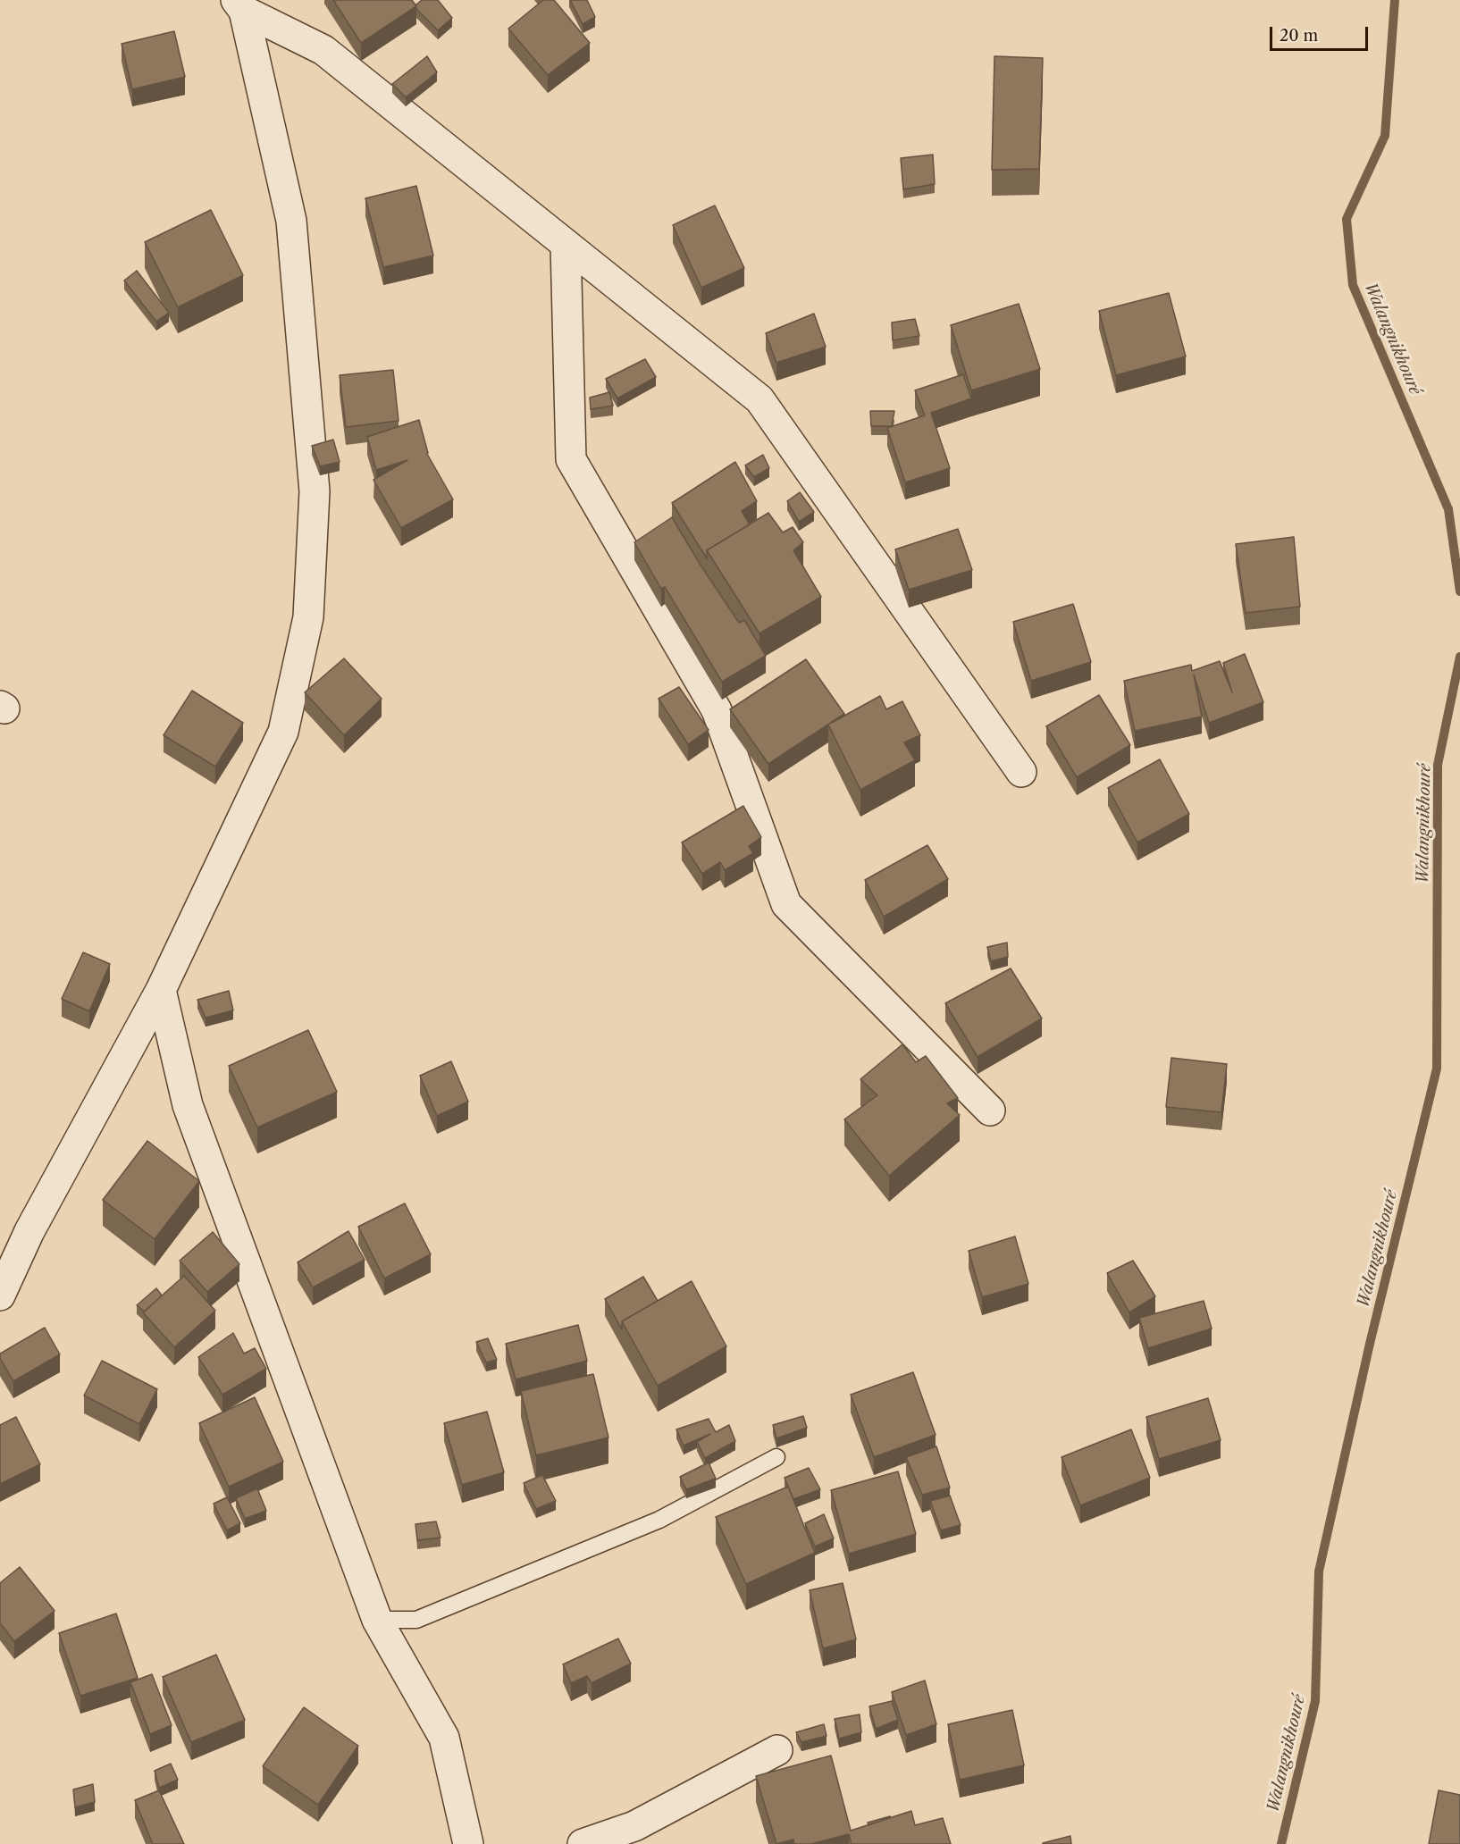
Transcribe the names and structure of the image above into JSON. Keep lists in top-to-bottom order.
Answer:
{
  "water": ["Walangnikhouré"],
  "scale_bar": "20 m"
}
